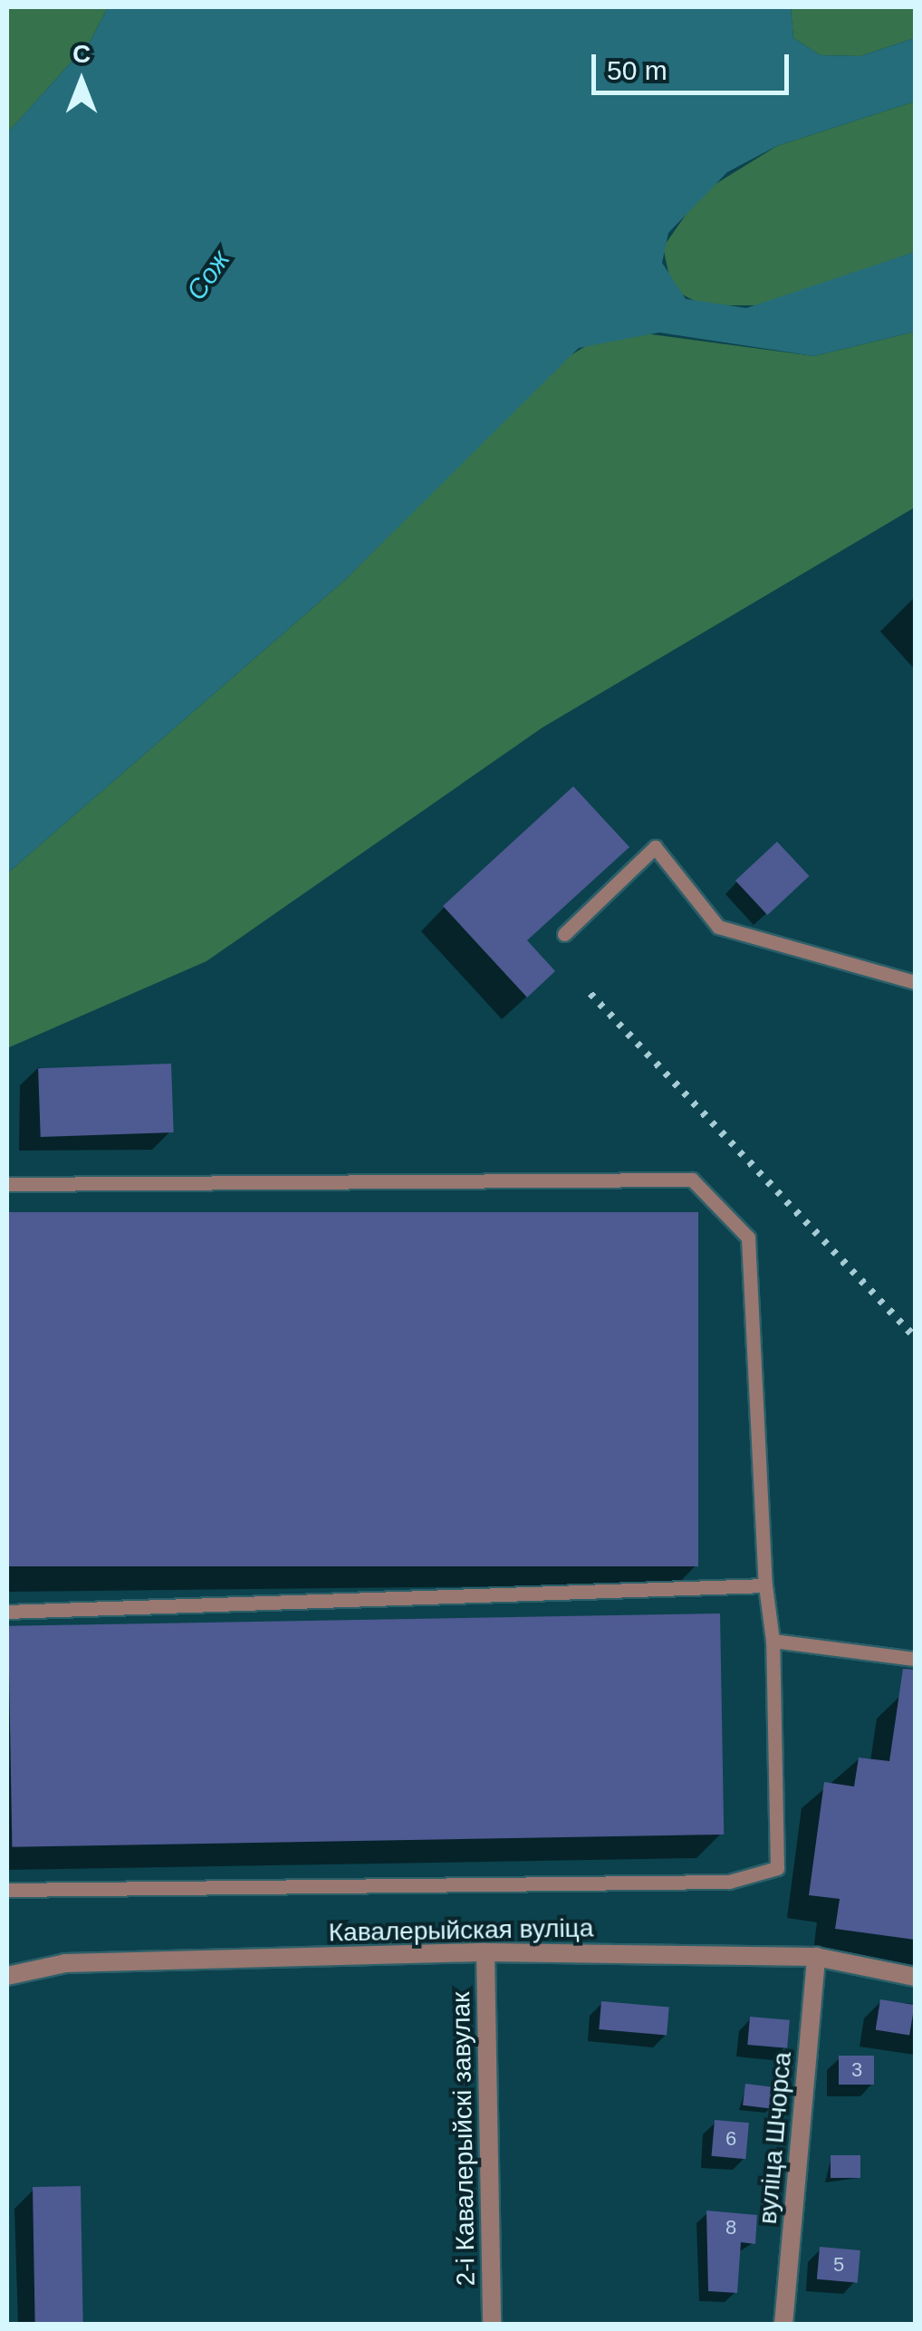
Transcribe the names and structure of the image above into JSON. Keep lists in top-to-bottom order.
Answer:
{
  "streets": {
    "street": ["Кавалерыйская вуліца", "вуліца Шчорса", "2-і Кавалерыйскі завулак"]
  },
  "crossings": [
    ["Кавалерыйская вуліца", "вуліца Шчорса"],
    ["Кавалерыйская вуліца", "2-і Кавалерыйскі завулак"]
  ],
  "water": ["Сож"],
  "house_numbers": [
    "3",
    "6",
    "8",
    "5"
  ],
  "scale_bar": "50 m",
  "north": "top"
}
